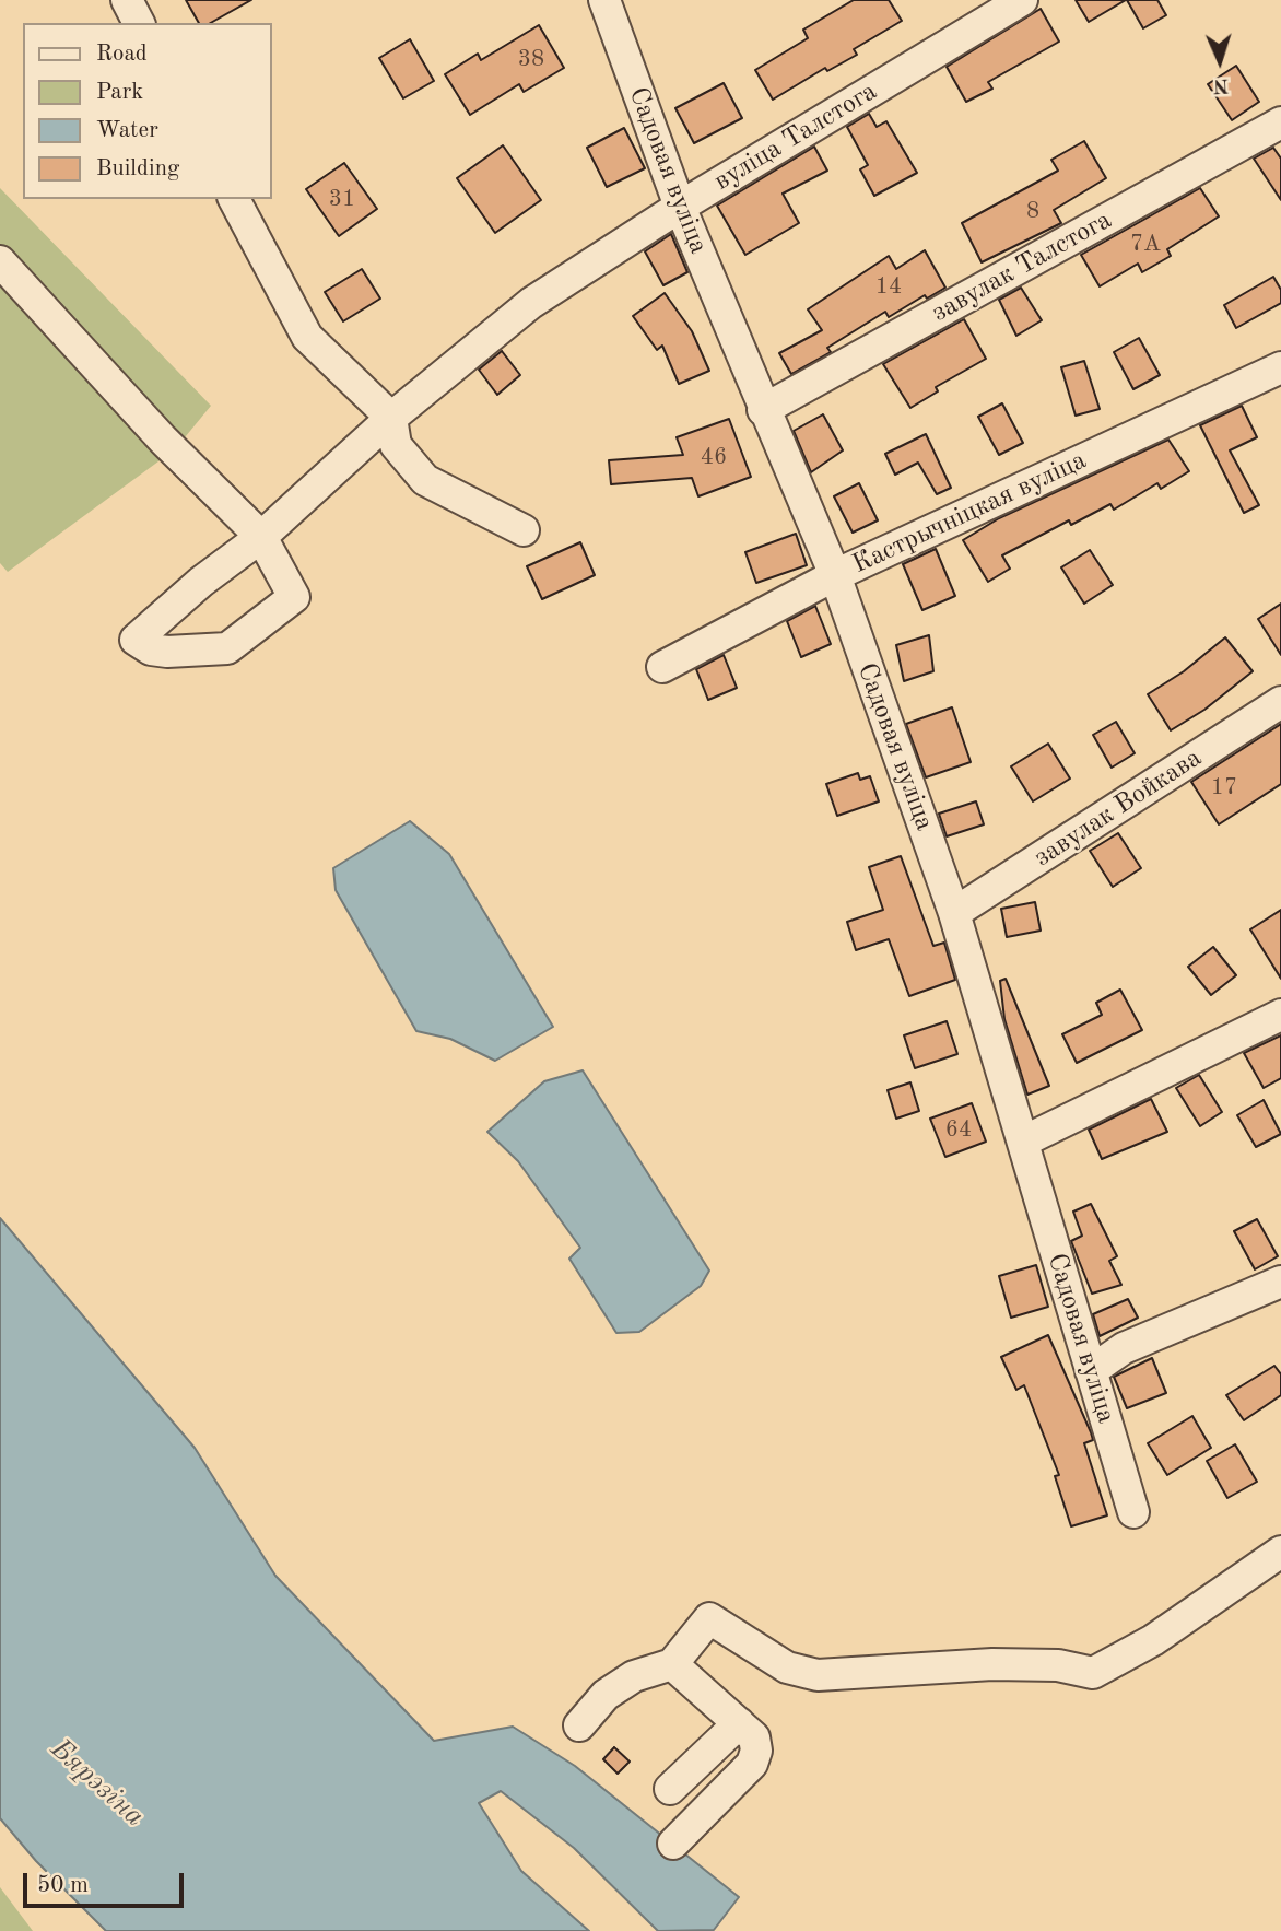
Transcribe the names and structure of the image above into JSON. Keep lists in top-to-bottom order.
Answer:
{
  "streets": {
    "street": [
      "вуліца Талстога",
      "Садовая вуліца",
      "завулак Талстога",
      "Кастрычніцкая вуліца",
      "завулак Войкава"
    ]
  },
  "crossings": [
    ["вуліца Талстога", "Садовая вуліца"],
    ["Садовая вуліца", "завулак Талстога"],
    ["Садовая вуліца", "Кастрычніцкая вуліца"],
    ["Садовая вуліца", "завулак Войкава"]
  ],
  "water": ["Бярэзіна"],
  "house_numbers": [
    "38",
    "31",
    "8",
    "7А",
    "14",
    "46",
    "17",
    "64"
  ],
  "legend": [
    "Road",
    "Park",
    "Water",
    "Building"
  ],
  "scale_bar": "50 m",
  "north": "bottom"
}
